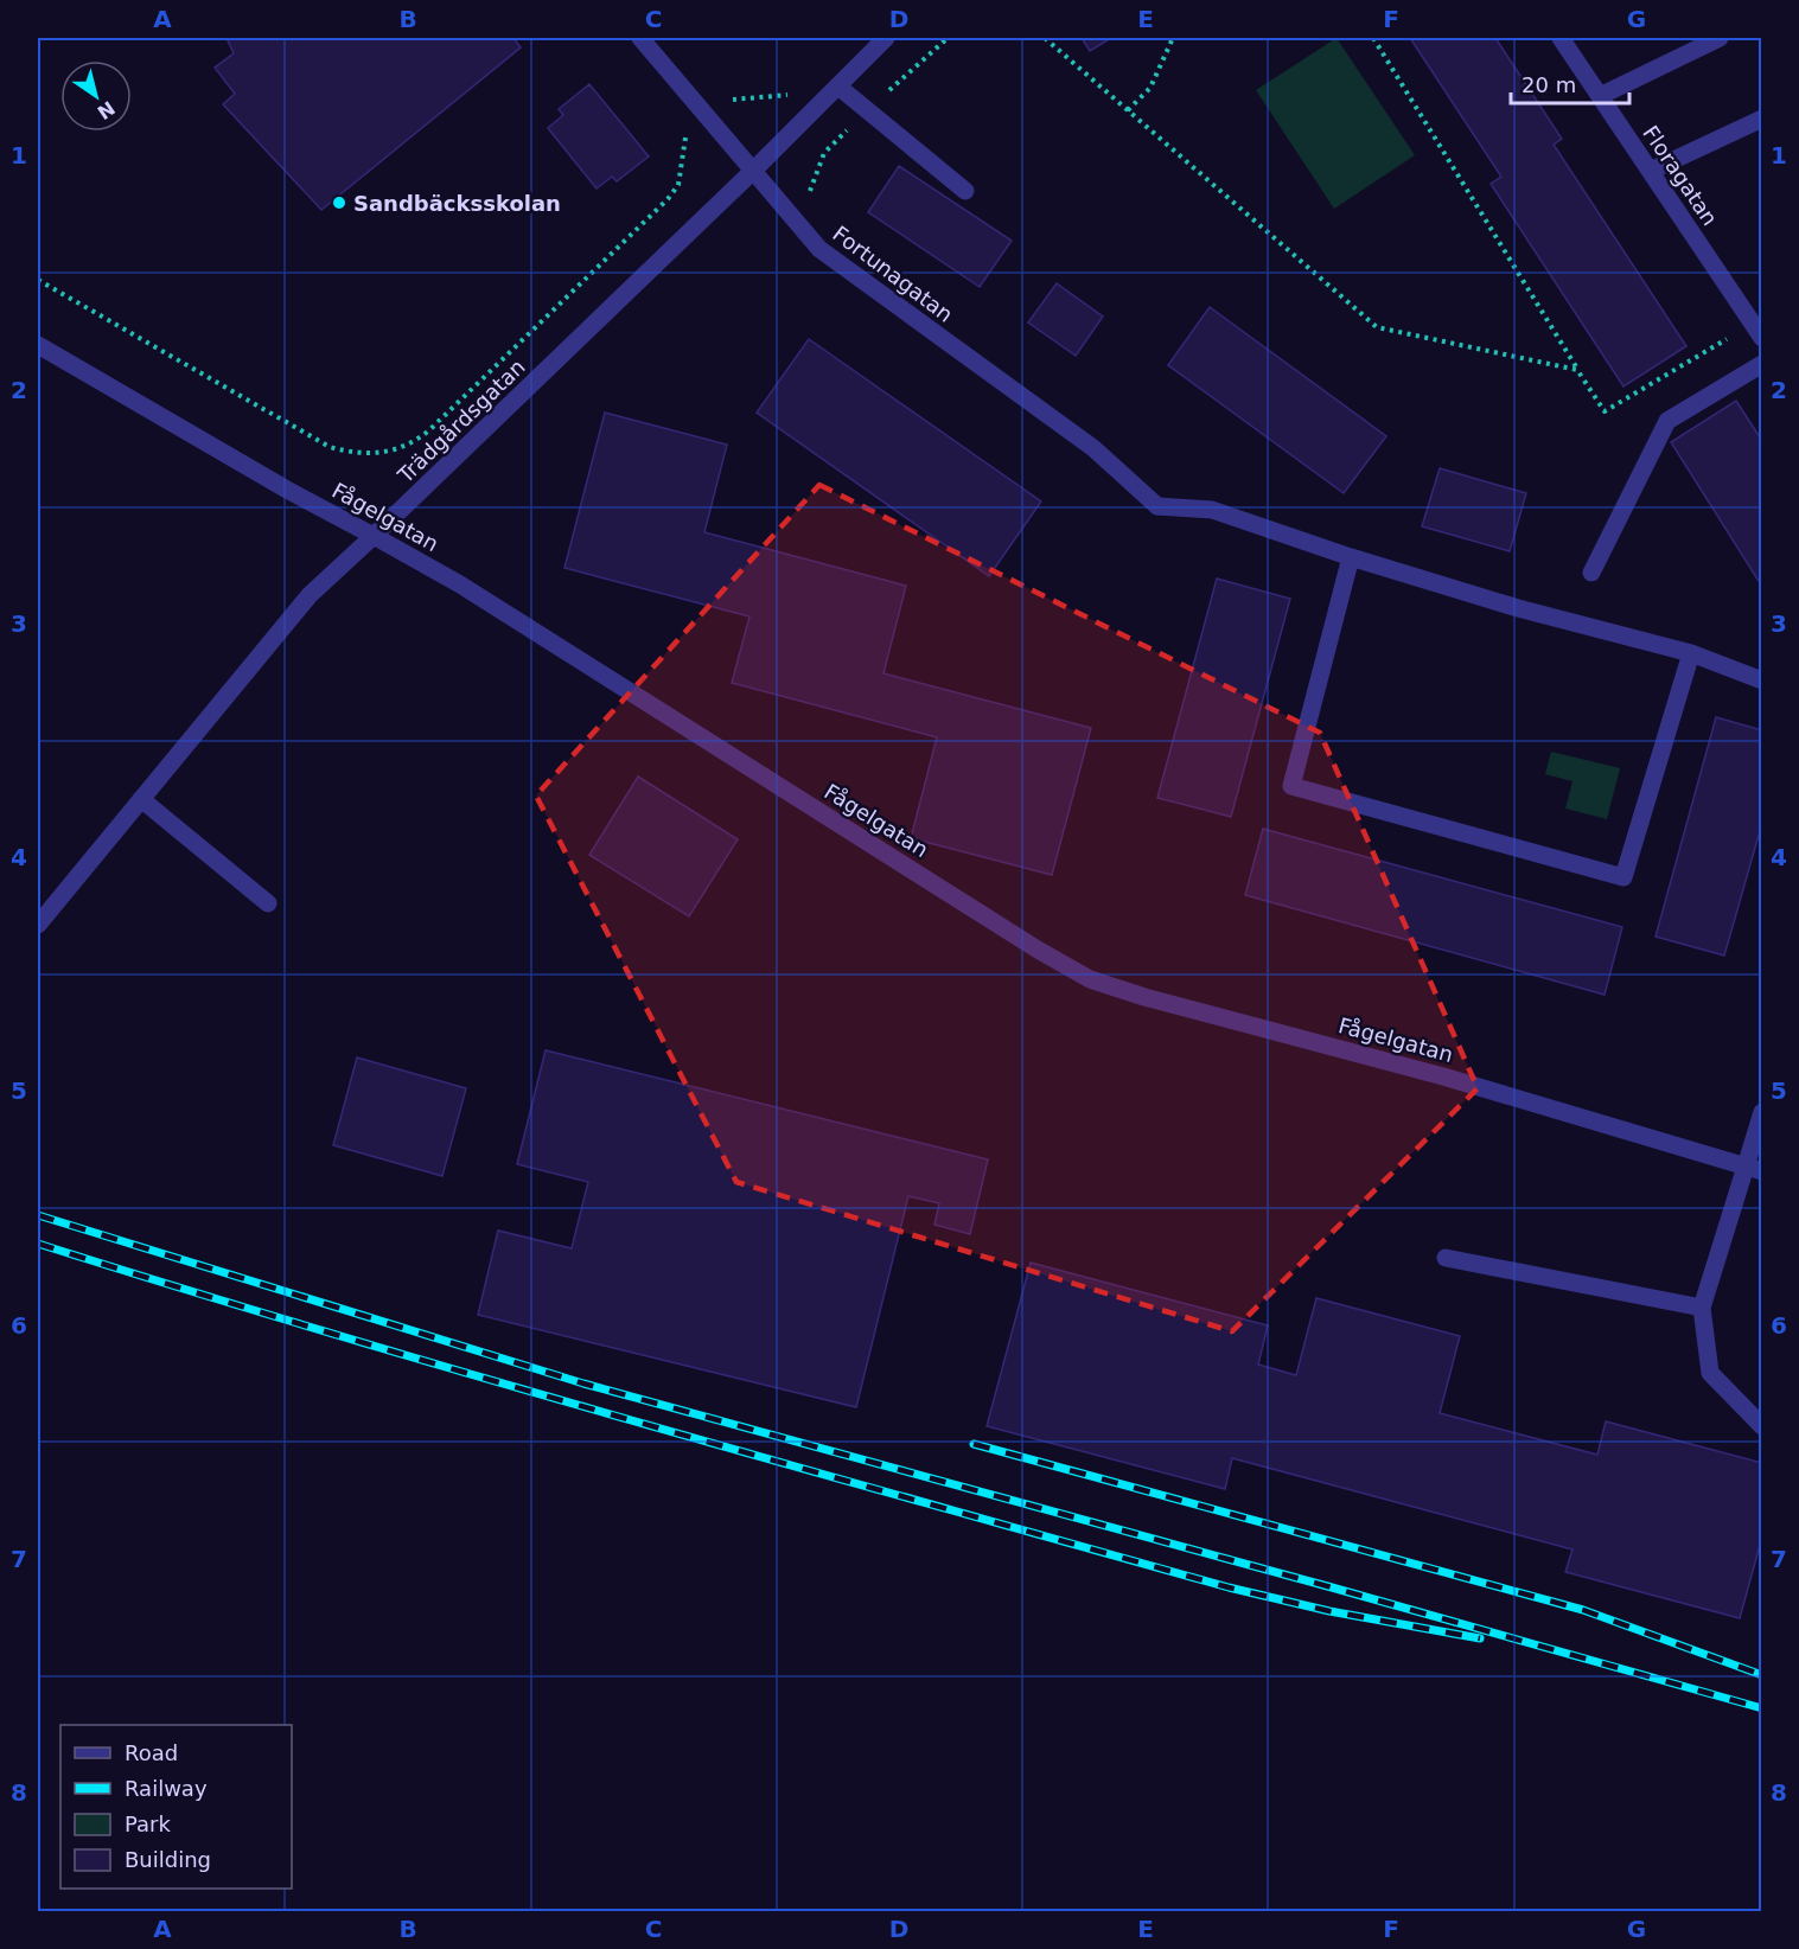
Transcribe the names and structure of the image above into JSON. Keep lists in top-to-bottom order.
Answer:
{
  "streets": {
    "street": [
      "Floragatan",
      "Fortunagatan",
      "Trädgårdsgatan",
      "Fågelgatan"
    ]
  },
  "crossings": [
    ["Fortunagatan", "Trädgårdsgatan"],
    ["Trädgårdsgatan", "Fågelgatan"]
  ],
  "places": ["Sandbäcksskolan"],
  "legend": [
    "Road",
    "Railway",
    "Park",
    "Building"
  ],
  "scale_bar": "20 m",
  "north": "bottom right",
  "grid": {
    "columns": [
      "A",
      "B",
      "C",
      "D",
      "E",
      "F",
      "G"
    ],
    "rows": [
      "1",
      "2",
      "3",
      "4",
      "5",
      "6",
      "7",
      "8"
    ]
  }
}
